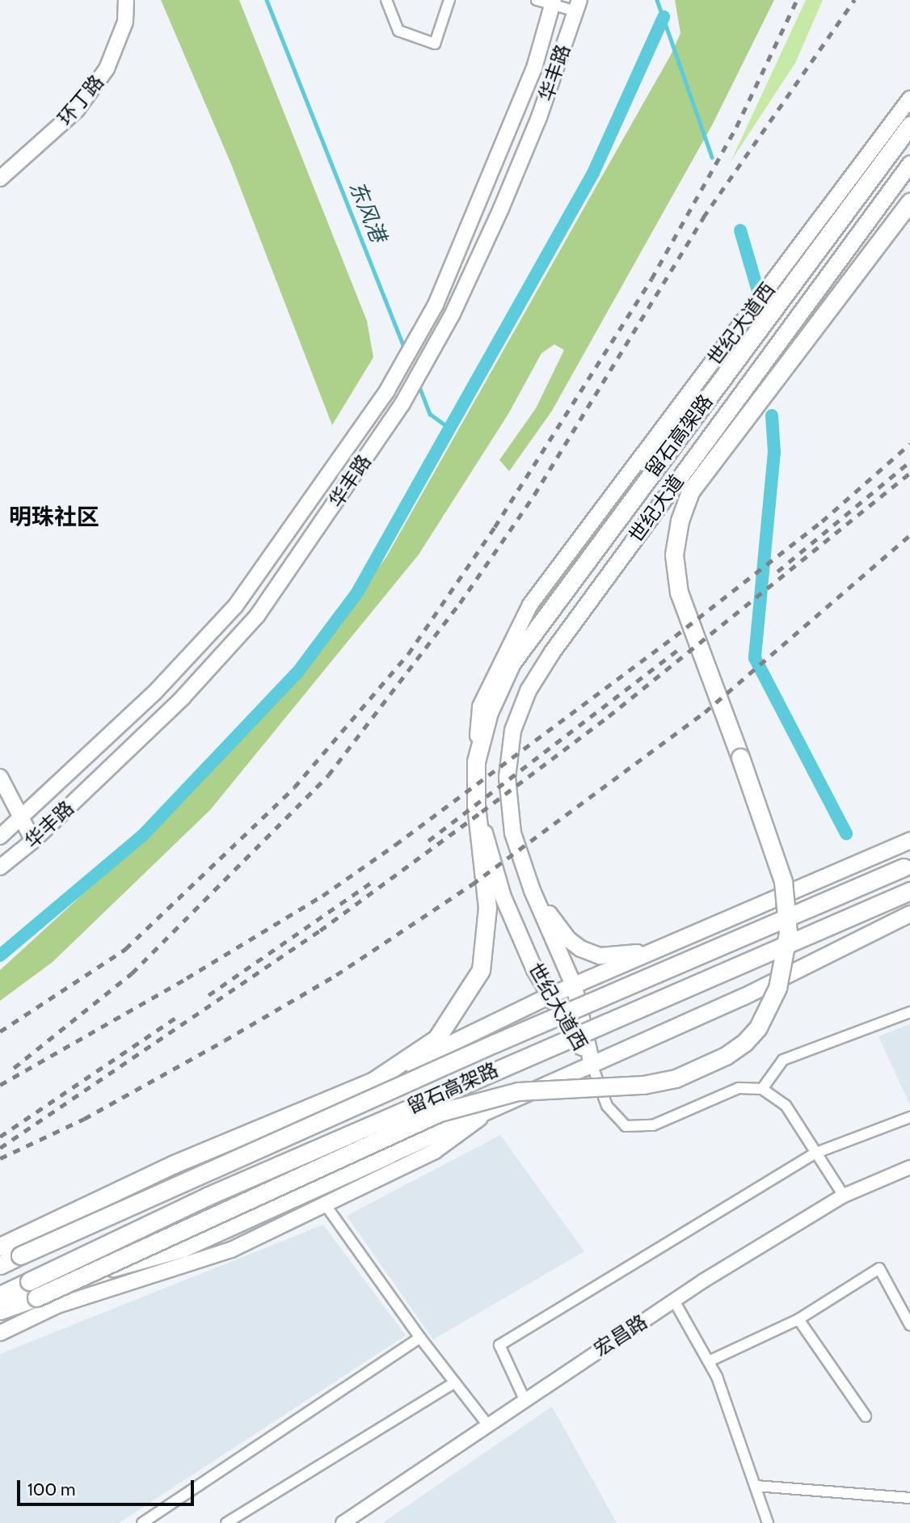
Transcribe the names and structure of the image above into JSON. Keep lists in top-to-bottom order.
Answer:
{
  "streets": {
    "highway": ["留石高架路"],
    "main road": [
      "华丰路",
      "环丁路",
      "世纪大道西",
      "世纪大道"
    ],
    "street": ["宏昌路"]
  },
  "crossings": [
    ["世纪大道西", "留石高架路"],
    ["世纪大道西", "世纪大道"]
  ],
  "districts": ["明珠社区"],
  "water": ["东风港"],
  "scale_bar": "100 m"
}
